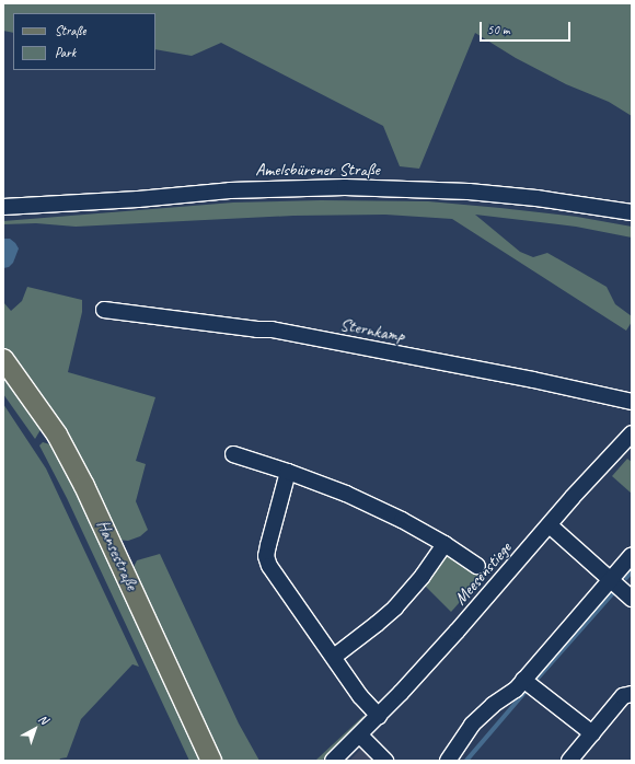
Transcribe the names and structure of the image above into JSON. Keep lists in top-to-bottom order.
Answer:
{
  "streets": {
    "main road": ["Hansestraße"],
    "street": ["Amelsbürener Straße", "Sternkamp", "Meesenstiege"]
  },
  "legend": ["Straße", "Park"],
  "scale_bar": "50 m",
  "north": "top right"
}
